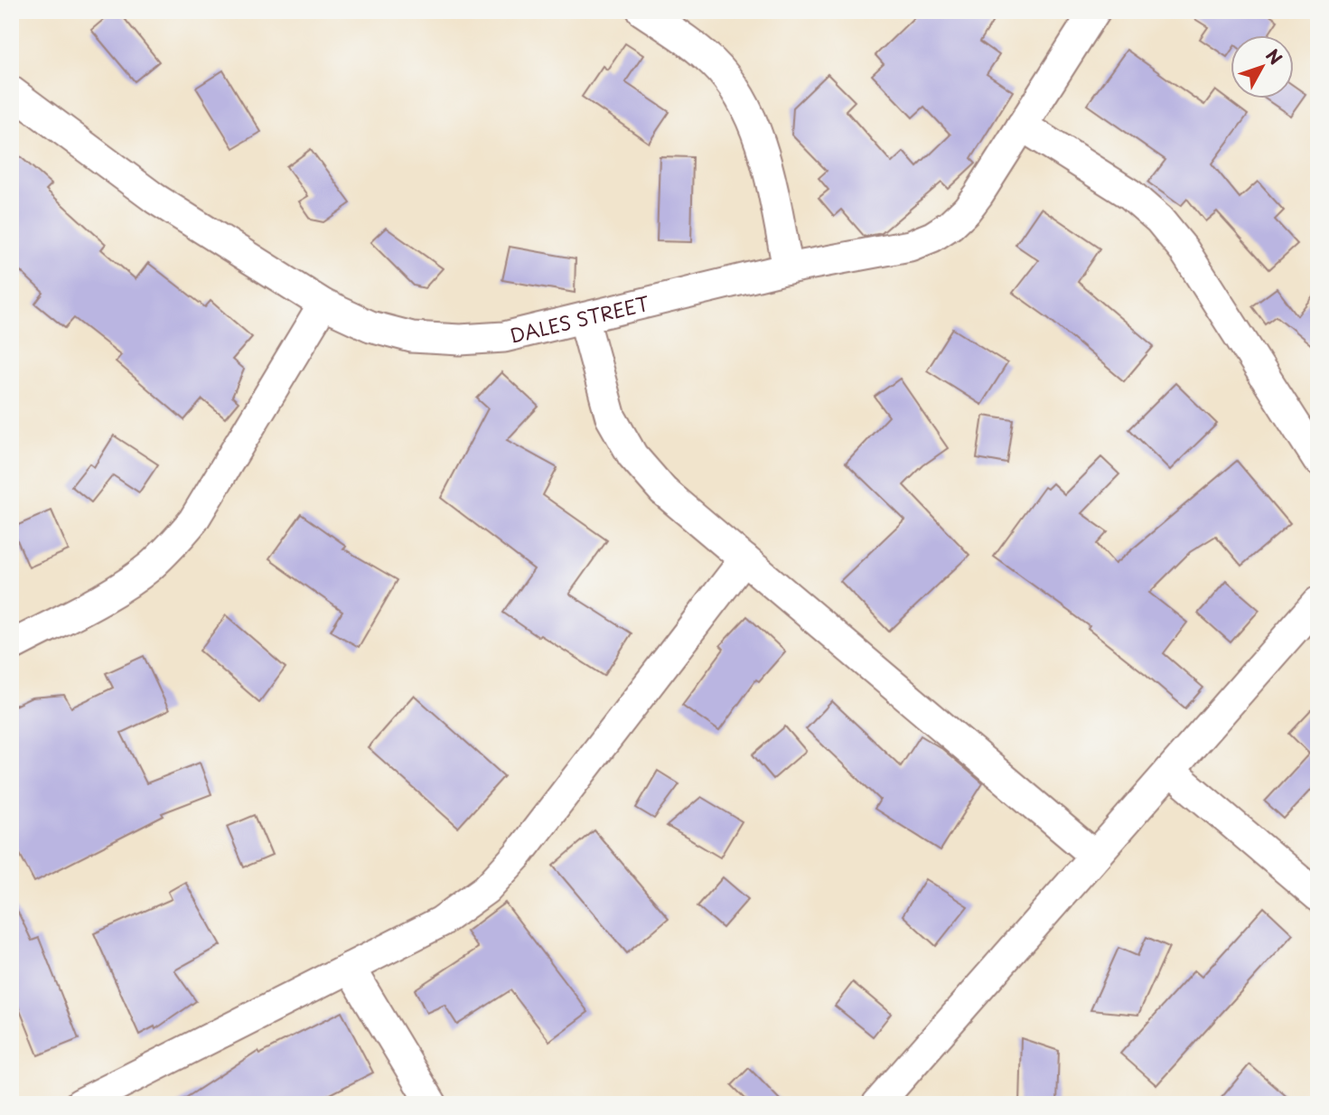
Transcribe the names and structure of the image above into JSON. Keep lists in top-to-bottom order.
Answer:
{
  "streets": {
    "street": ["DALES STREET"]
  },
  "north": "top right"
}
